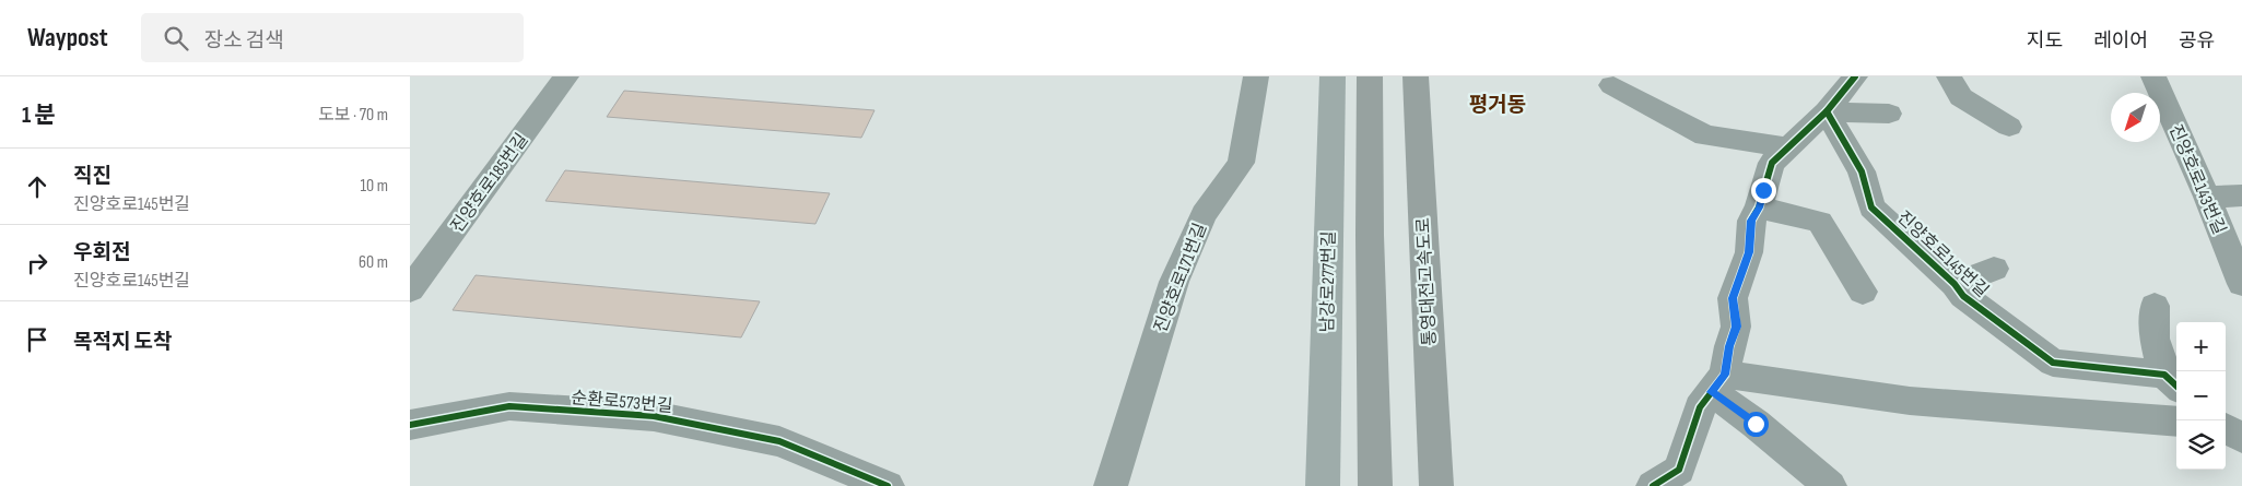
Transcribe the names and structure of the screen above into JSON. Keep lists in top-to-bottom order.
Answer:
{
  "streets": {
    "highway": ["통영대전고속도로"],
    "street": [
      "진양호로143번길",
      "진양호로185번길",
      "진양호로145번길",
      "진양호로171번길",
      "남강로277번길",
      "순환로573번길"
    ]
  },
  "districts": ["평거동"],
  "north": "bottom left",
  "page": {
    "header": "Waypost",
    "search": "장소 검색",
    "nav": ["지도", "레이어", "공유"],
    "heading": ["1 분", "도보 · 70 m"],
    "list": [
      ["직진", "진양호로145번길", "10 m"],
      ["우회전", "진양호로145번길", "60 m"],
      "목적지 도착"
    ],
    "map_buttons": ["+", "−"]
  }
}
